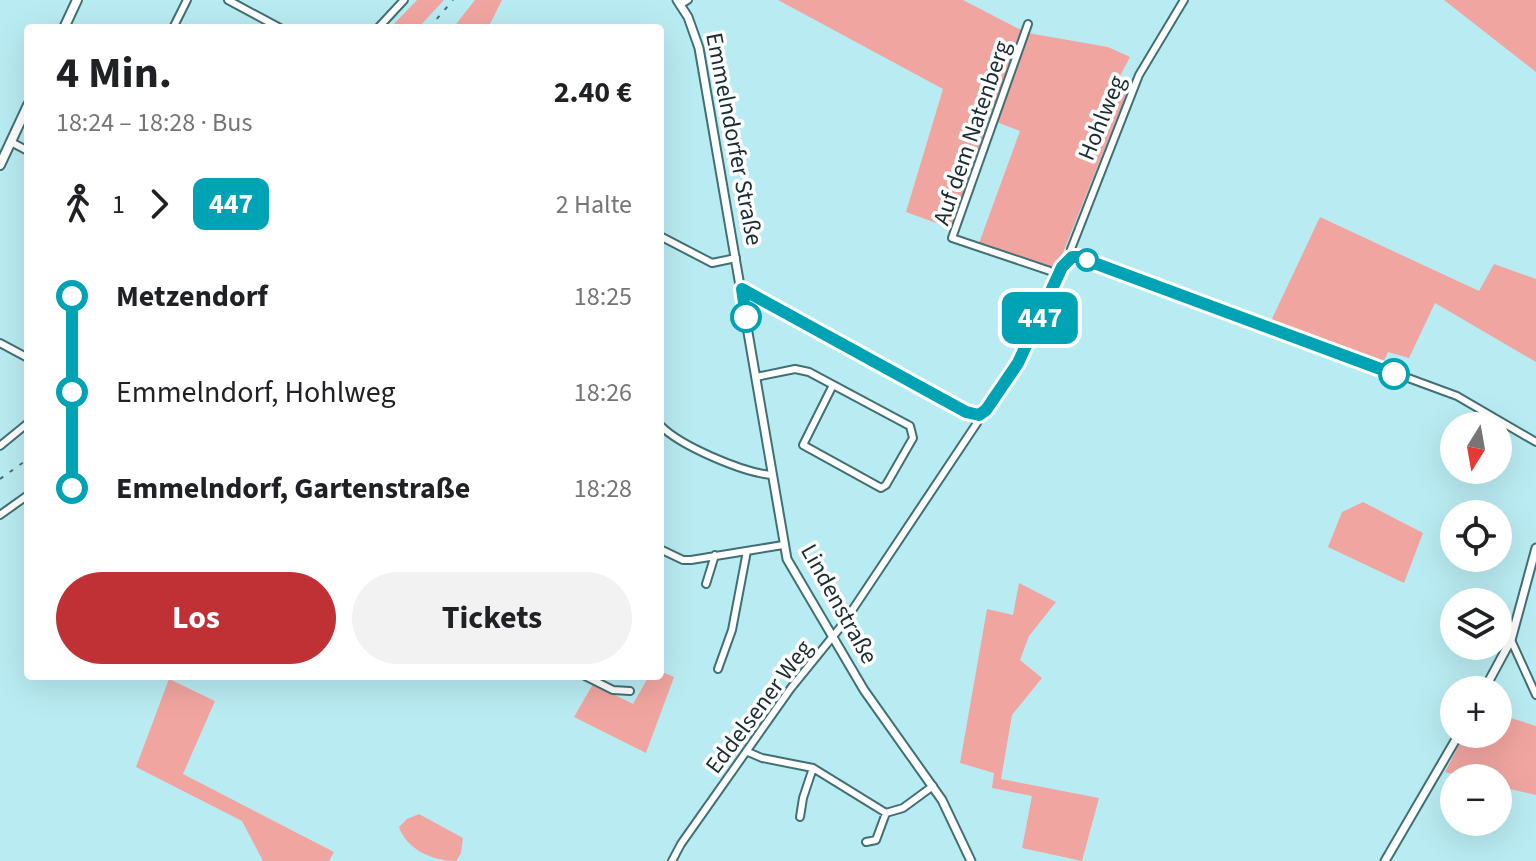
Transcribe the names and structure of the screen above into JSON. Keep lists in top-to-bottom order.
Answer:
{
  "streets": {
    "street": [
      "Hohlweg",
      "Auf dem Natenberg",
      "Emmelndorfer Straße",
      "Lindenstraße",
      "Eddelsener Weg"
    ]
  },
  "crossings": [
    ["Hohlweg", "Eddelsener Weg"],
    ["Auf dem Natenberg", "Eddelsener Weg"],
    ["Emmelndorfer Straße", "Lindenstraße"],
    ["Lindenstraße", "Eddelsener Weg"]
  ],
  "lines": ["bus line 447"],
  "north": "bottom",
  "page": {
    "on_map": "447",
    "heading": ["4 Min.", "18:24 – 18:28 · Bus", "2.40 €"],
    "legs": ["1", "447", "2 Halte"],
    "list": [
      {
        "name": "Metzendorf",
        "value": "18:25"
      },
      {
        "name": "Emmelndorf, Hohlweg",
        "value": "18:26"
      },
      {
        "name": "Emmelndorf, Gartenstraße",
        "value": "18:28"
      }
    ],
    "map_buttons": ["+", "−"],
    "buttons": ["Los", "Tickets"]
  }
}
